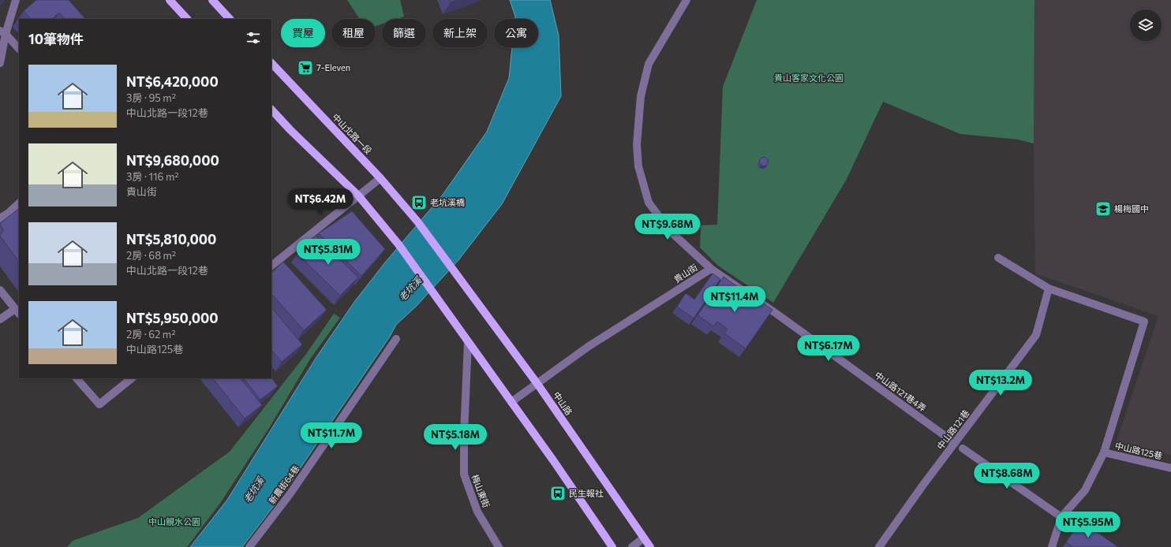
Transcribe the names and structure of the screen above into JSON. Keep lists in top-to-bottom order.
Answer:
{
  "streets": {
    "main road": ["中山北路一段", "中山路"],
    "street": [
      "貴山街",
      "中山路121巷4弄",
      "中山路121巷",
      "中山路125巷",
      "新農街64巷",
      "梅山東街"
    ]
  },
  "crossings": [
    ["中山北路一段", "中山路"],
    ["貴山街", "中山路121巷4弄"],
    ["貴山街", "中山路"],
    ["中山路121巷4弄", "中山路121巷"]
  ],
  "water": ["老坑溪"],
  "parks": ["貴山客家文化公園", "中山親水公園"],
  "places": {
    "supermarket": ["7-Eleven"],
    "bus stop": ["老坑溪橋", "民生報社"],
    "school or university": ["楊梅國中"]
  },
  "page": {
    "chip": [
      "買屋",
      "租屋",
      "篩選",
      "新上架",
      "公寓"
    ],
    "heading": "10筆物件",
    "list": [
      {
        "name": "NT$6,420,000",
        "note": "3房 · 95 m² · 中山北路一段12巷"
      },
      {
        "name": "NT$9,680,000",
        "note": "3房 · 116 m² · 貴山街"
      },
      {
        "name": "NT$5,810,000",
        "note": "2房 · 68 m² · 中山北路一段12巷"
      },
      {
        "name": "NT$5,950,000",
        "note": "2房 · 62 m² · 中山路125巷"
      }
    ],
    "price": [
      "NT$6.42M",
      "NT$9.68M",
      "NT$5.81M",
      "NT$11.4M",
      "NT$6.17M",
      "NT$13.2M",
      "NT$11.7M",
      "NT$5.18M",
      "NT$8.68M",
      "NT$5.95M"
    ]
  }
}
